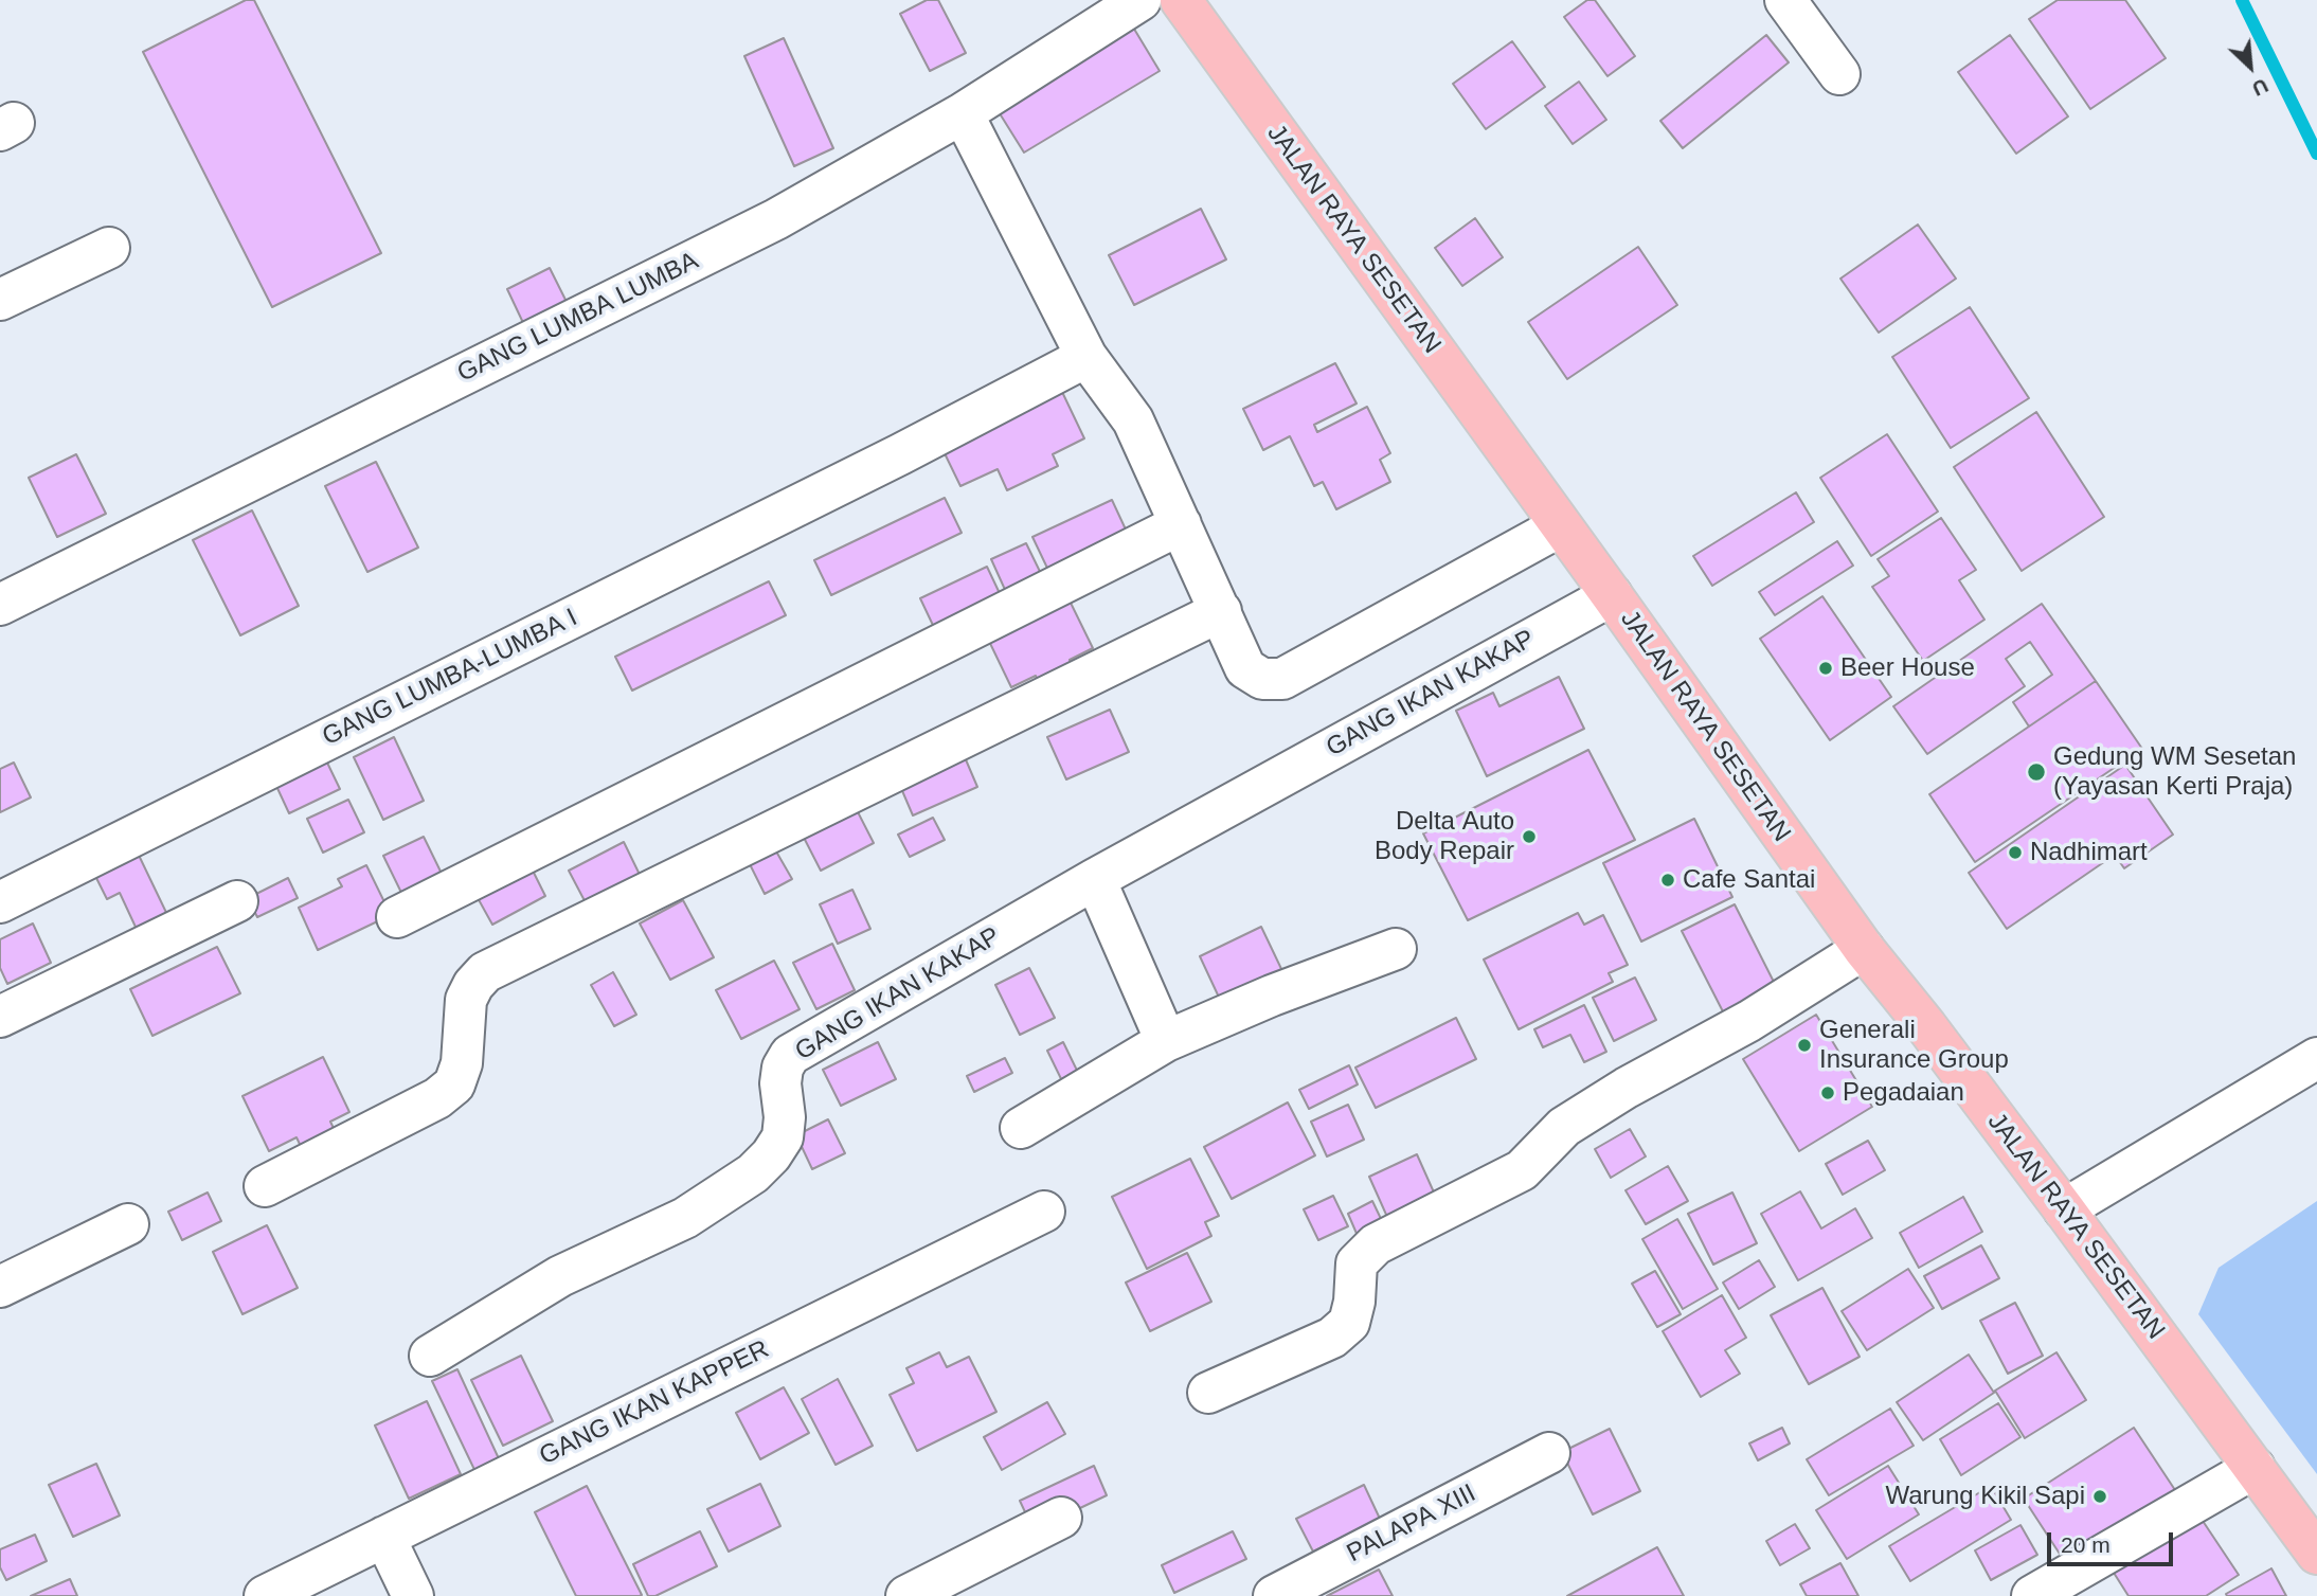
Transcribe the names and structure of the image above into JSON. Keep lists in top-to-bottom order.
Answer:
{
  "streets": {
    "main road": ["JALAN RAYA SESETAN"],
    "street": [
      "GANG LUMBA LUMBA",
      "GANG LUMBA-LUMBA I",
      "GANG IKAN KAKAP",
      "GANG IKAN KAPPER",
      "PALAPA XIII"
    ]
  },
  "crossings": [
    ["JALAN RAYA SESETAN", "GANG IKAN KAKAP"]
  ],
  "places": [
    "Beer House",
    "Gedung WM Sesetan (Yayasan Kerti Praja)",
    "Delta Auto Body Repair",
    "Nadhimart",
    "Cafe Santai",
    "Generali Insurance Group",
    "Pegadaian",
    "Warung Kikil Sapi"
  ],
  "scale_bar": "20 m",
  "north": "bottom right"
}
